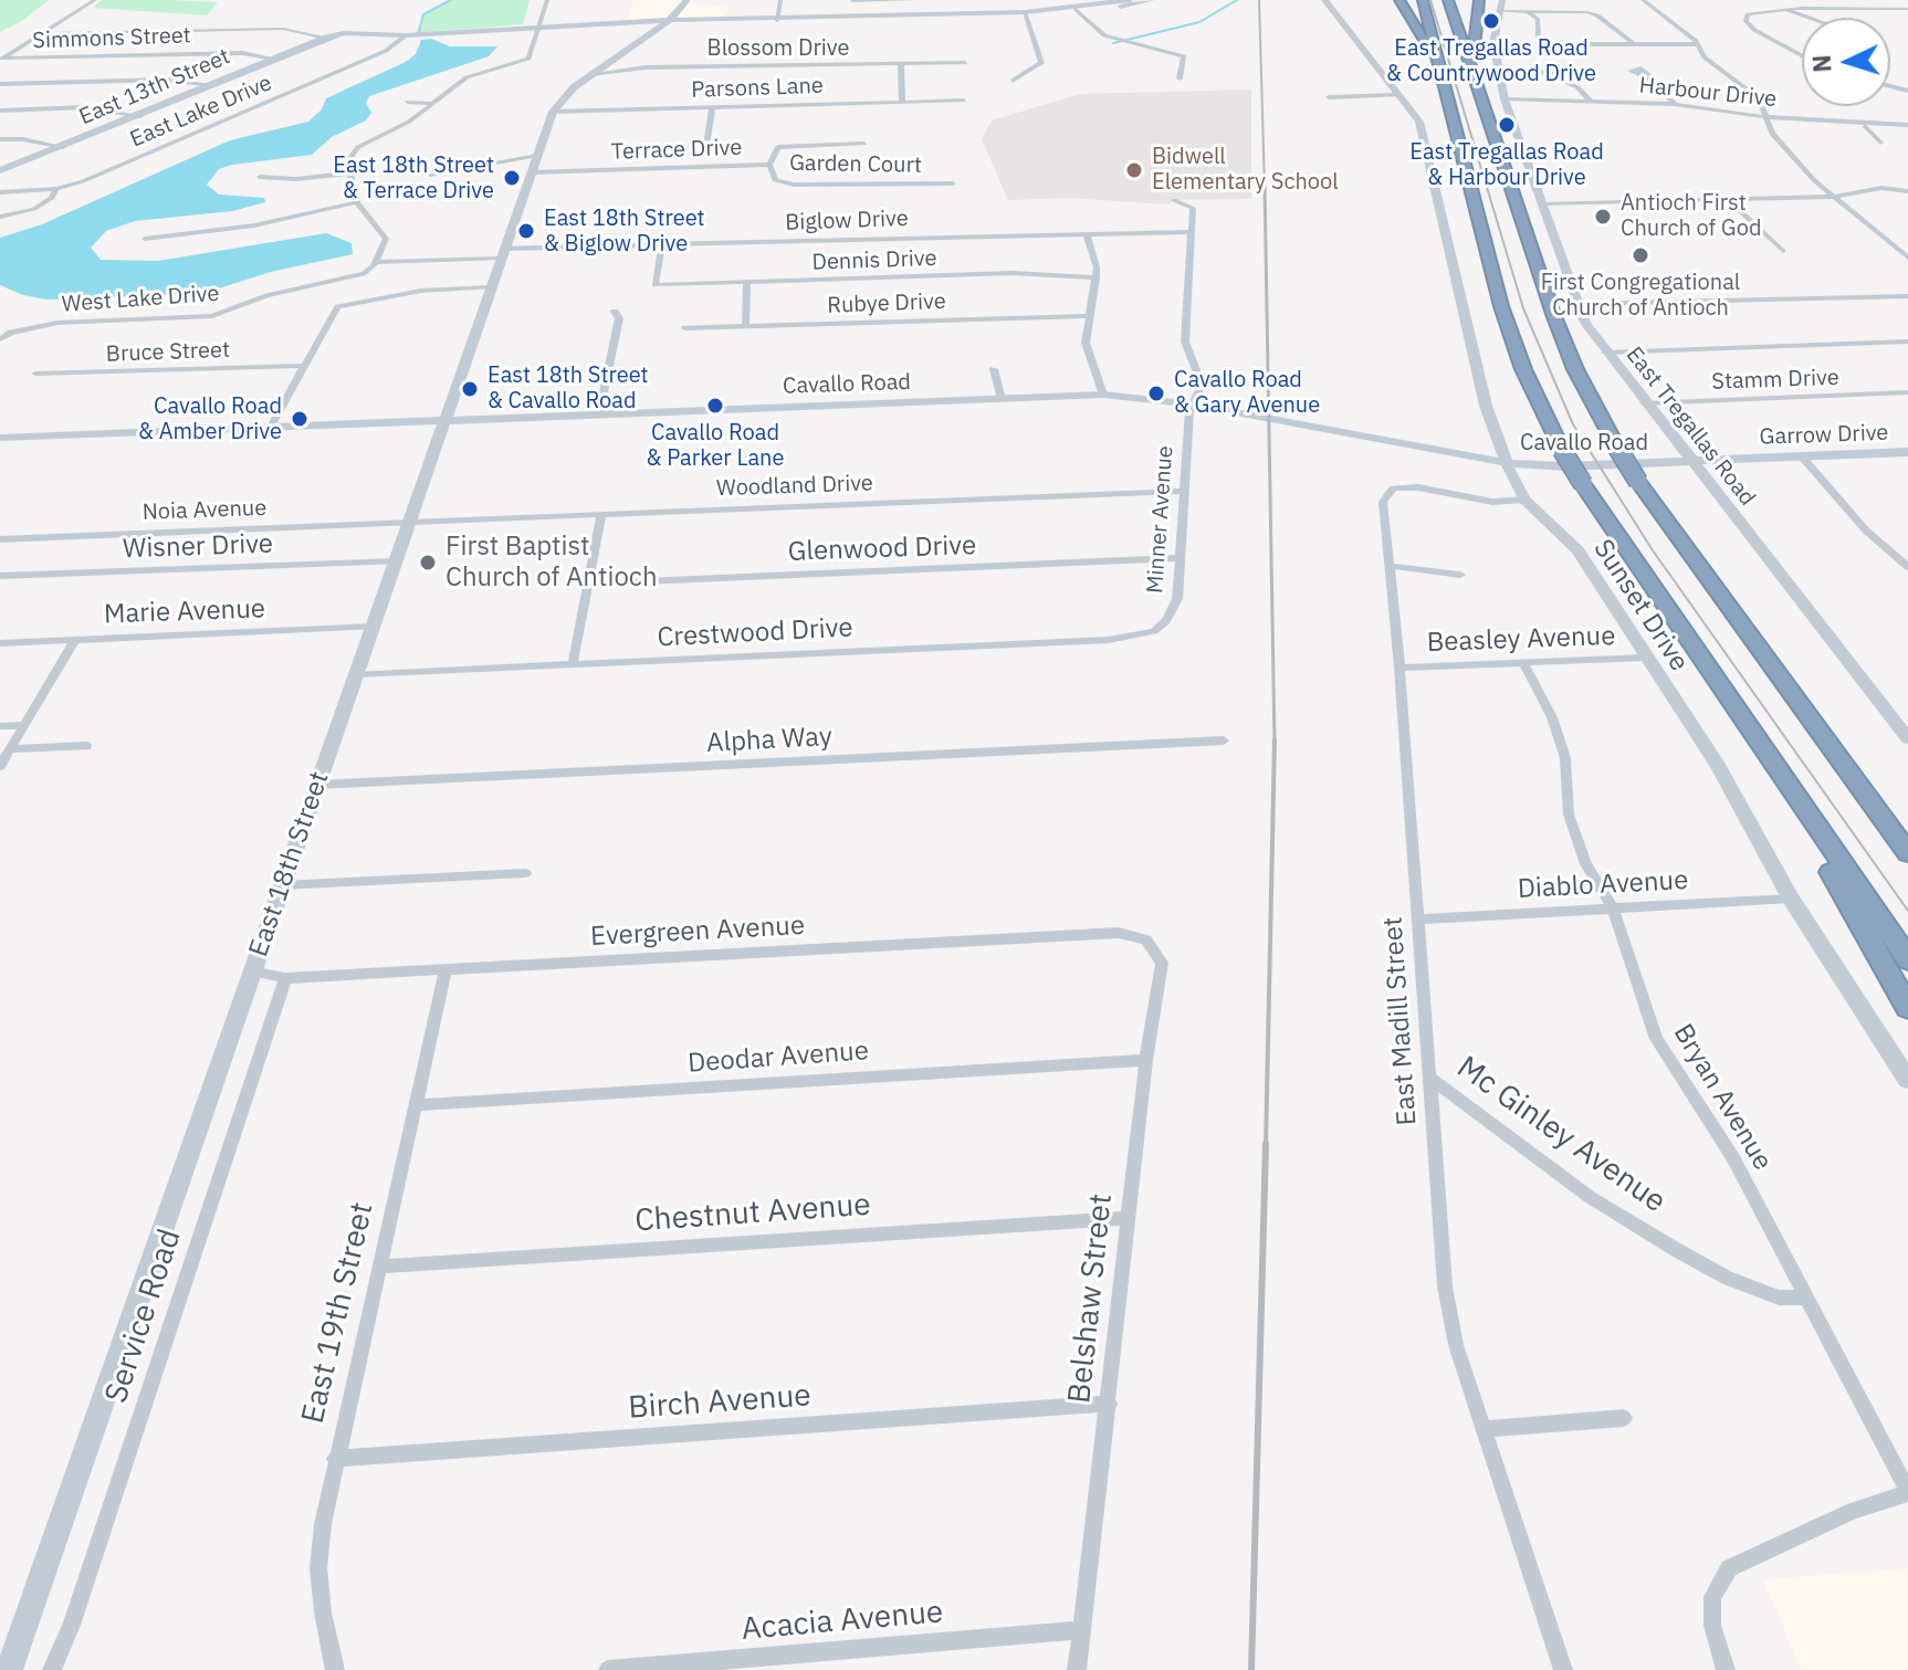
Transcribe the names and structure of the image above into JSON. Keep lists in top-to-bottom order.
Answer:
{
  "streets": {
    "street": [
      "Simmons Street",
      "Blossom Drive",
      "East 13th Street",
      "Parsons Lane",
      "Harbour Drive",
      "East Lake Drive",
      "Terrace Drive",
      "Garden Court",
      "Biglow Drive",
      "Dennis Drive",
      "West Lake Drive",
      "Rubye Drive",
      "Bruce Street",
      "Stamm Drive",
      "Cavallo Road",
      "East Tregallas Road",
      "Garrow Drive",
      "Woodland Drive",
      "Noia Avenue",
      "Minner Avenue",
      "Wisner Drive",
      "Glenwood Drive",
      "Sunset Drive",
      "Marie Avenue",
      "Crestwood Drive",
      "Beasley Avenue",
      "Alpha Way",
      "East 18th Street",
      "Diablo Avenue",
      "Evergreen Avenue",
      "East Madill Street",
      "Deodar Avenue",
      "Bryan Avenue",
      "Mc Ginley Avenue",
      "Chestnut Avenue",
      "Belshaw Street",
      "East 19th Street",
      "Service Road",
      "Birch Avenue",
      "Acacia Avenue"
    ]
  },
  "crossings": [
    ["Simmons Street", "East 13th Street"],
    ["Blossom Drive", "East 18th Street"],
    ["East 13th Street", "East Lake Drive"],
    ["East 13th Street", "East 18th Street"],
    ["Parsons Lane", "East 18th Street"],
    ["Harbour Drive", "East Tregallas Road"],
    ["Terrace Drive", "Garden Court"],
    ["Terrace Drive", "East 18th Street"],
    ["Biglow Drive", "Dennis Drive"],
    ["Biglow Drive", "West Lake Drive"],
    ["Biglow Drive", "Minner Avenue"],
    ["Biglow Drive", "East 18th Street"],
    ["Stamm Drive", "East Tregallas Road"],
    ["Cavallo Road", "East Tregallas Road"],
    ["Cavallo Road", "Garrow Drive"],
    ["Cavallo Road", "Minner Avenue"],
    ["Cavallo Road", "Sunset Drive"],
    ["Cavallo Road", "East 18th Street"],
    ["East Tregallas Road", "Garrow Drive"],
    ["Woodland Drive", "Noia Avenue"],
    ["Woodland Drive", "Minner Avenue"],
    ["Woodland Drive", "East 18th Street"],
    ["Noia Avenue", "East 18th Street"],
    ["Minner Avenue", "Glenwood Drive"],
    ["Minner Avenue", "Crestwood Drive"],
    ["Wisner Drive", "East 18th Street"],
    ["Sunset Drive", "Beasley Avenue"],
    ["Sunset Drive", "Diablo Avenue"],
    ["Sunset Drive", "East Madill Street"],
    ["Marie Avenue", "East 18th Street"],
    ["Crestwood Drive", "East 18th Street"],
    ["Beasley Avenue", "East Madill Street"],
    ["Beasley Avenue", "Bryan Avenue"],
    ["Alpha Way", "East 18th Street"],
    ["East 18th Street", "Evergreen Avenue"],
    ["Diablo Avenue", "East Madill Street"],
    ["Diablo Avenue", "Bryan Avenue"],
    ["Evergreen Avenue", "Belshaw Street"],
    ["Evergreen Avenue", "East 19th Street"],
    ["Evergreen Avenue", "Service Road"],
    ["East Madill Street", "Mc Ginley Avenue"],
    ["Deodar Avenue", "Belshaw Street"],
    ["Deodar Avenue", "East 19th Street"],
    ["Bryan Avenue", "Mc Ginley Avenue"],
    ["Chestnut Avenue", "Belshaw Street"],
    ["Chestnut Avenue", "East 19th Street"],
    ["Belshaw Street", "Birch Avenue"],
    ["Belshaw Street", "Acacia Avenue"],
    ["East 19th Street", "Birch Avenue"]
  ],
  "places": [
    "East Tregallas Road & Countrywood Drive",
    "East Tregallas Road & Harbour Drive",
    "Bidwell Elementary School",
    "East 18th Street & Terrace Drive",
    "Antioch First Church of God",
    "East 18th Street & Biglow Drive",
    "First Congregational Church of Antioch",
    "East 18th Street & Cavallo Road",
    "Cavallo Road & Gary Avenue",
    "Cavallo Road & Parker Lane",
    "Cavallo Road & Amber Drive",
    "First Baptist Church of Antioch"
  ],
  "north": "left"
}
